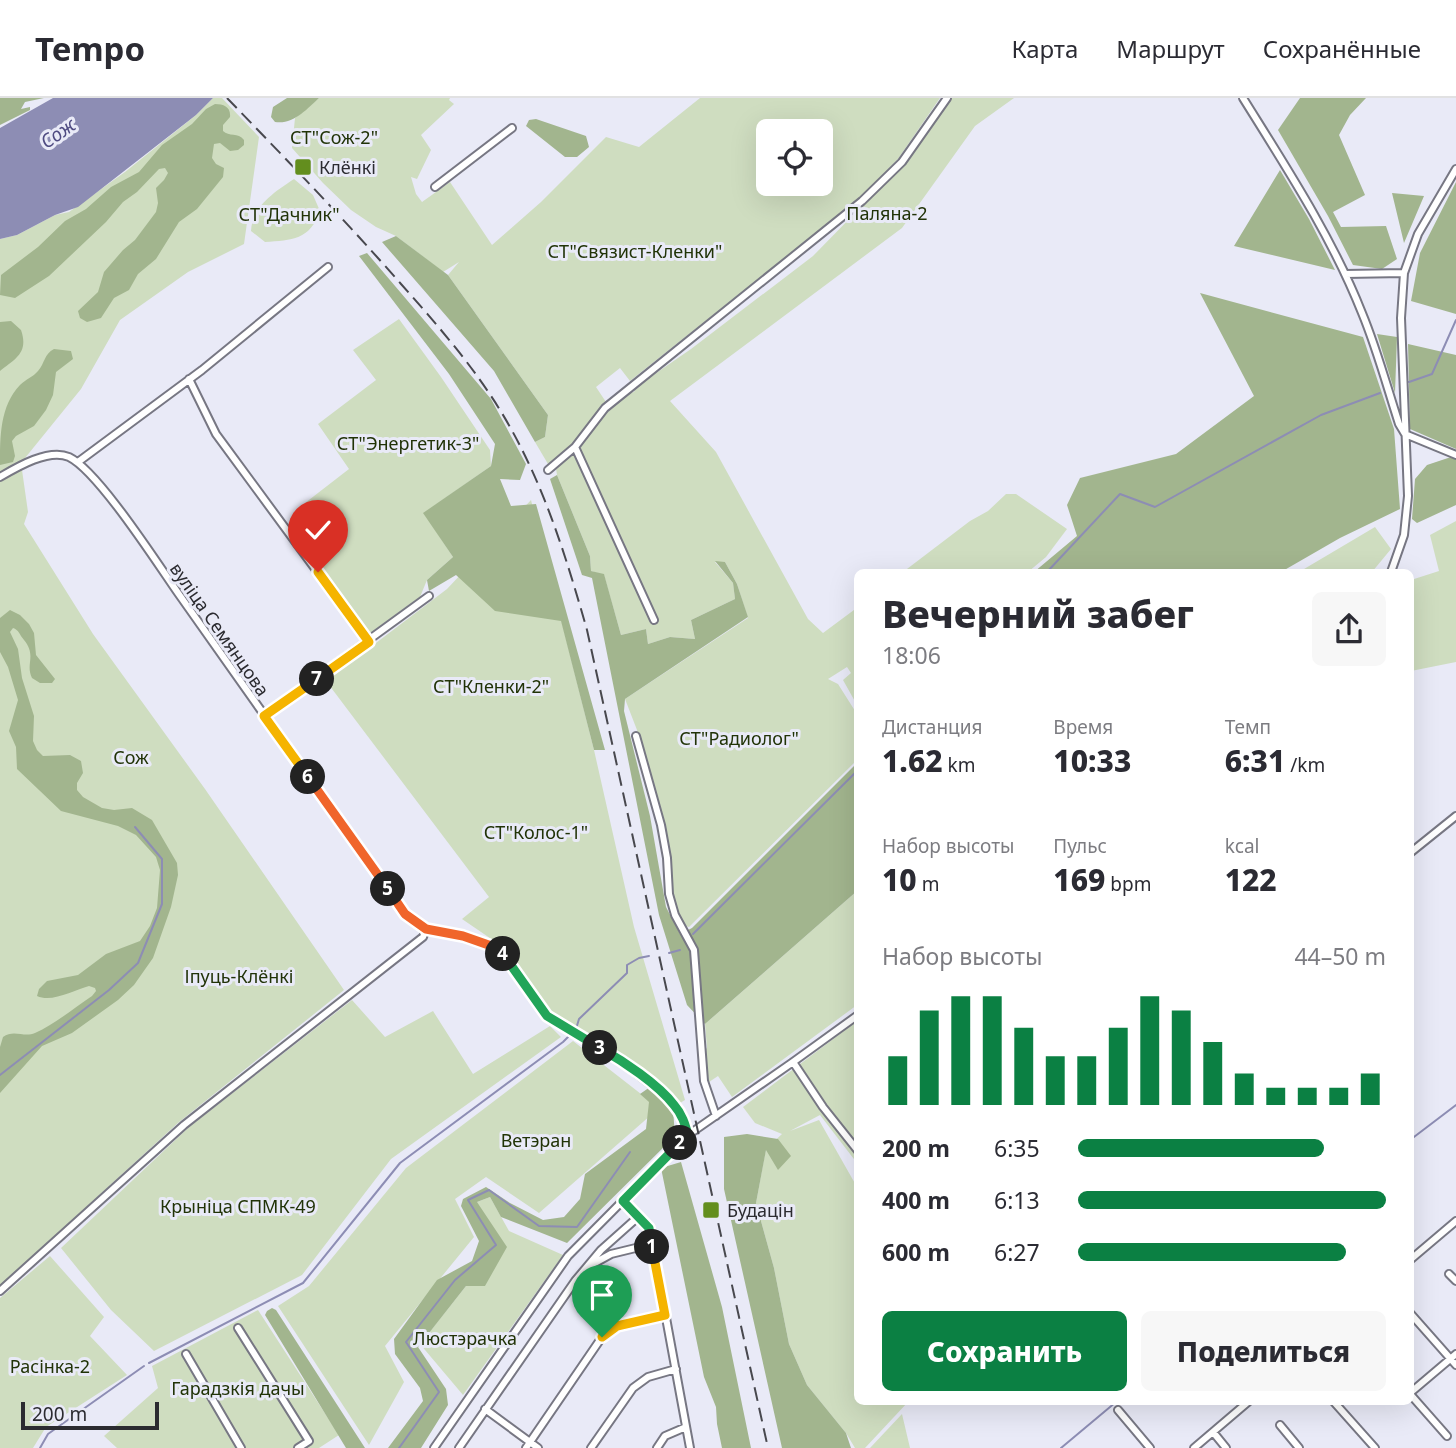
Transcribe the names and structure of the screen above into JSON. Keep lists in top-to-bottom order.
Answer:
{
  "streets": {
    "street": ["вуліца Семянцова"]
  },
  "water": ["Сож"],
  "parks": [
    "СТ\"Сож-2\"",
    "Паляна-2",
    "СТ\"Дачник\"",
    "СТ\"Связист-Кленки\"",
    "СТ\"Энергетик-3\"",
    "СТ\"Кленки-2\"",
    "СТ\"Радиолог\"",
    "Сож",
    "СТ\"Колос-1\"",
    "Іпуць-Клёнкі",
    "Ветэран",
    "Крыніца СПМК-49",
    "Люстэрачка",
    "Расінка-2",
    "Гарадзкія дачы"
  ],
  "places": {
    "transit": ["Клёнкі", "Будацін"]
  },
  "scale_bar": "200 m",
  "page": {
    "header": "Tempo",
    "nav": ["Карта", "Маршрут", "Сохранённые"],
    "heading": ["Вечерний забег", "18:06"],
    "pins": [
      "7",
      "6",
      "5",
      "4",
      "3",
      "2",
      "1"
    ],
    "stats": [
      ["Дистанция", "1.62 km"],
      ["Время", "10:33"],
      ["Темп", "6:31 /km"],
      ["Набор высоты", "10 m"],
      ["Пульс", "169 bpm"],
      ["kcal", "122"]
    ],
    "chart": ["Набор высоты", "44–50 m"],
    "list": [
      {
        "name": "200 m",
        "note": "6:35"
      },
      {
        "name": "400 m",
        "note": "6:13"
      },
      {
        "name": "600 m",
        "note": "6:27"
      }
    ],
    "buttons": ["Сохранить", "Поделиться"],
    "scale": "200 m"
  }
}
